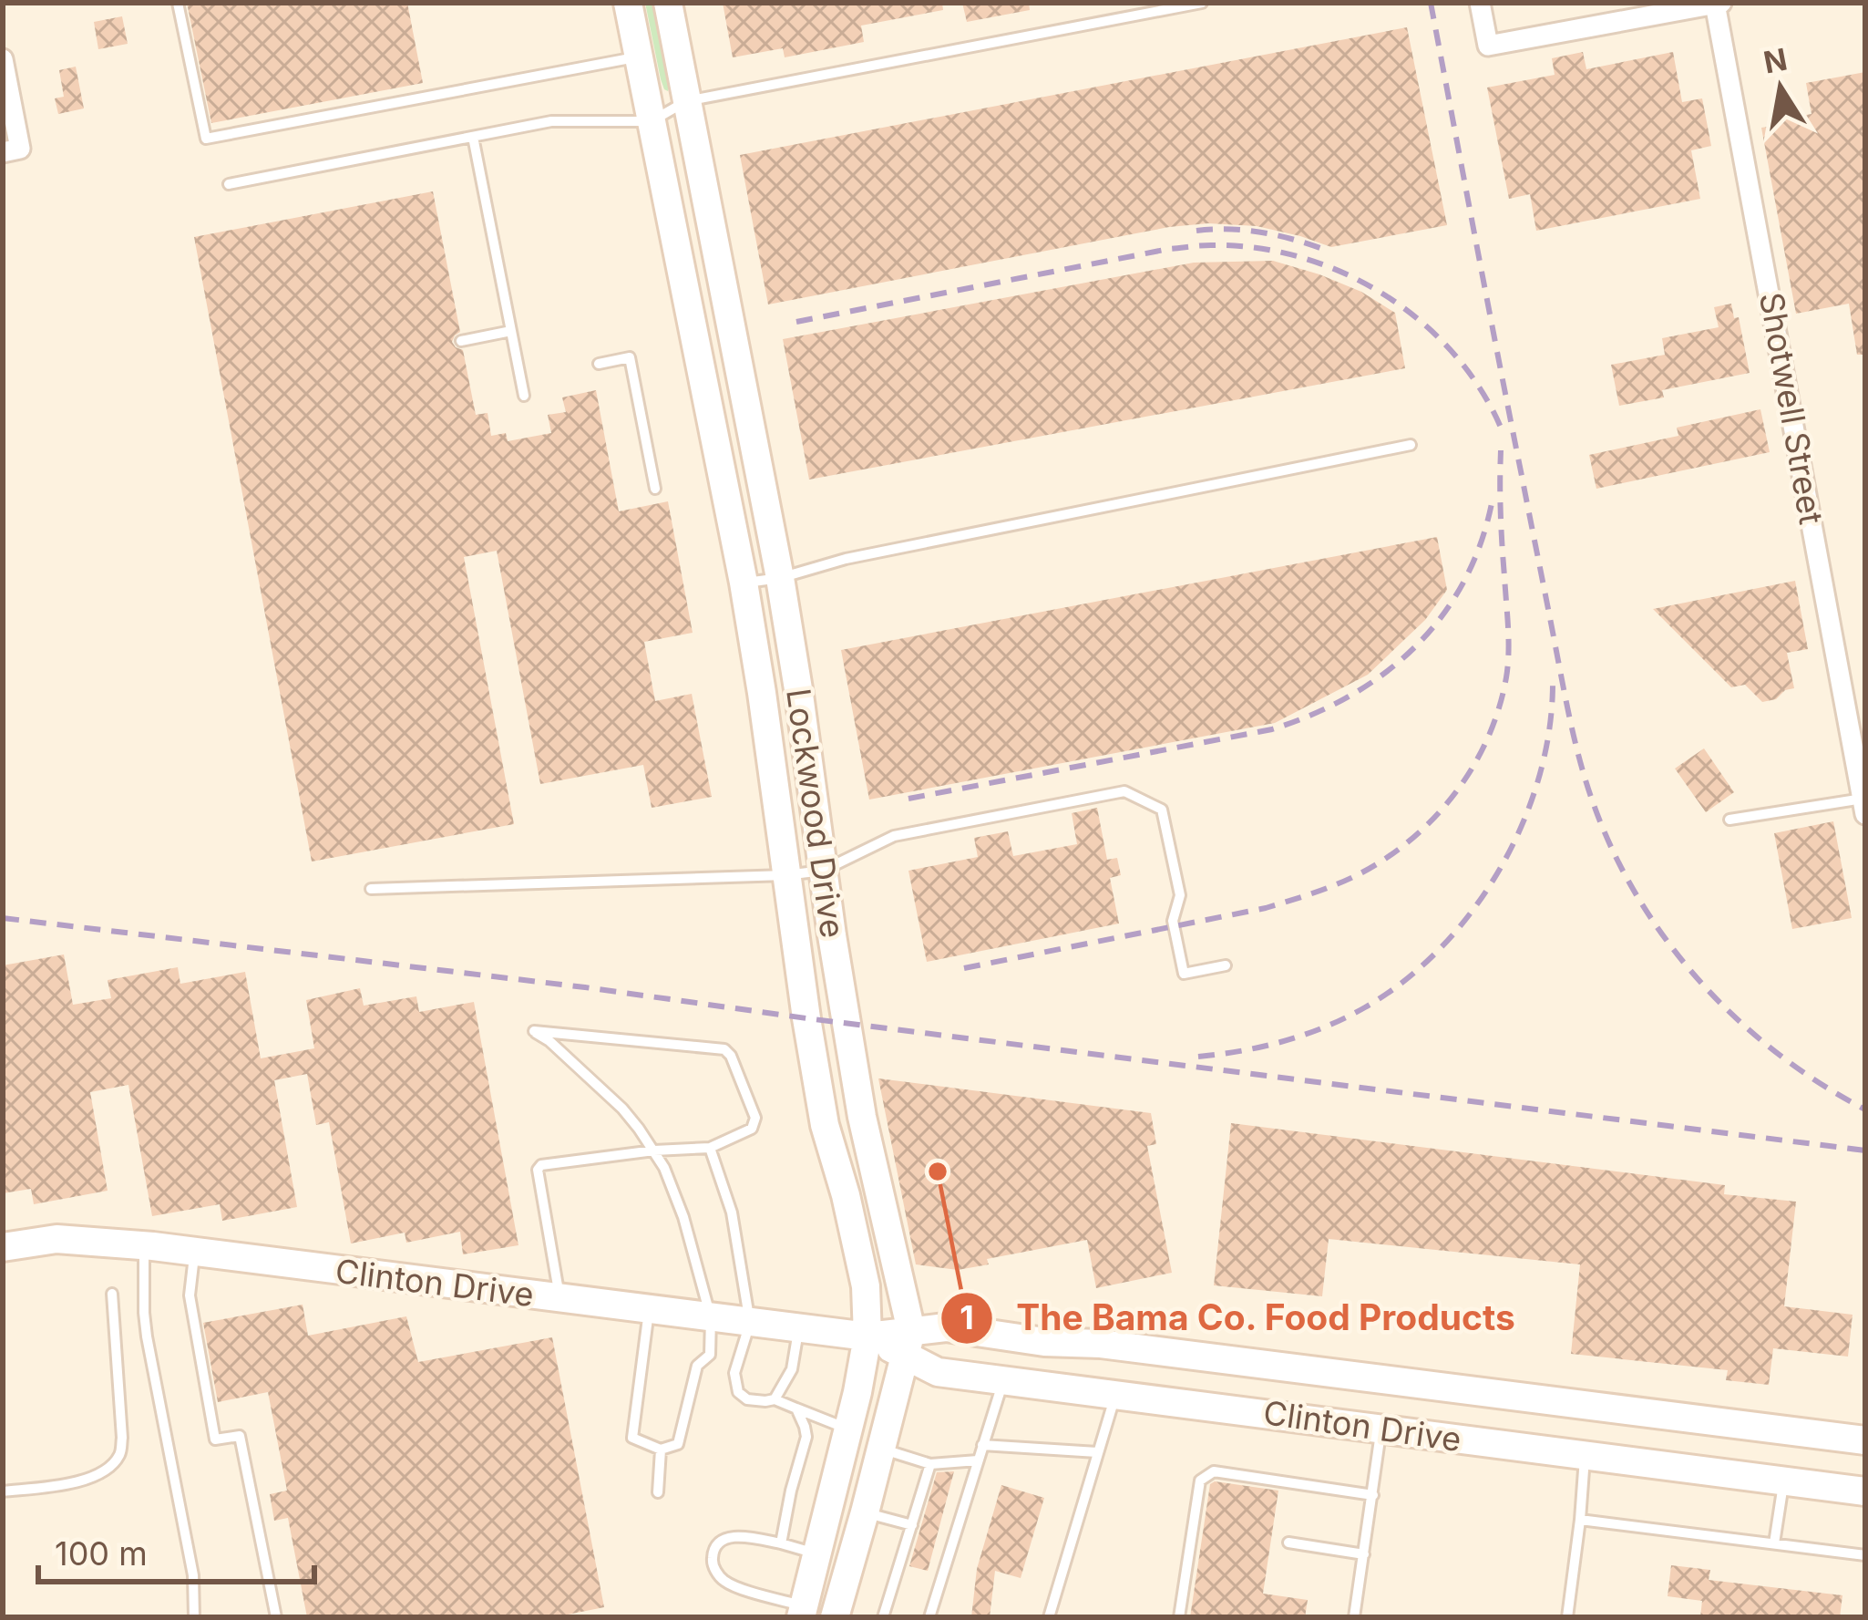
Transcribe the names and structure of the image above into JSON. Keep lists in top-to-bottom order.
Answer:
{
  "streets": {
    "main road": ["Lockwood Drive", "Clinton Drive"],
    "street": ["Shotwell Street"]
  },
  "crossings": [
    ["Lockwood Drive", "Clinton Drive"]
  ],
  "places": ["The Bama Co. Food Products"],
  "scale_bar": "100 m",
  "north": "top"
}
